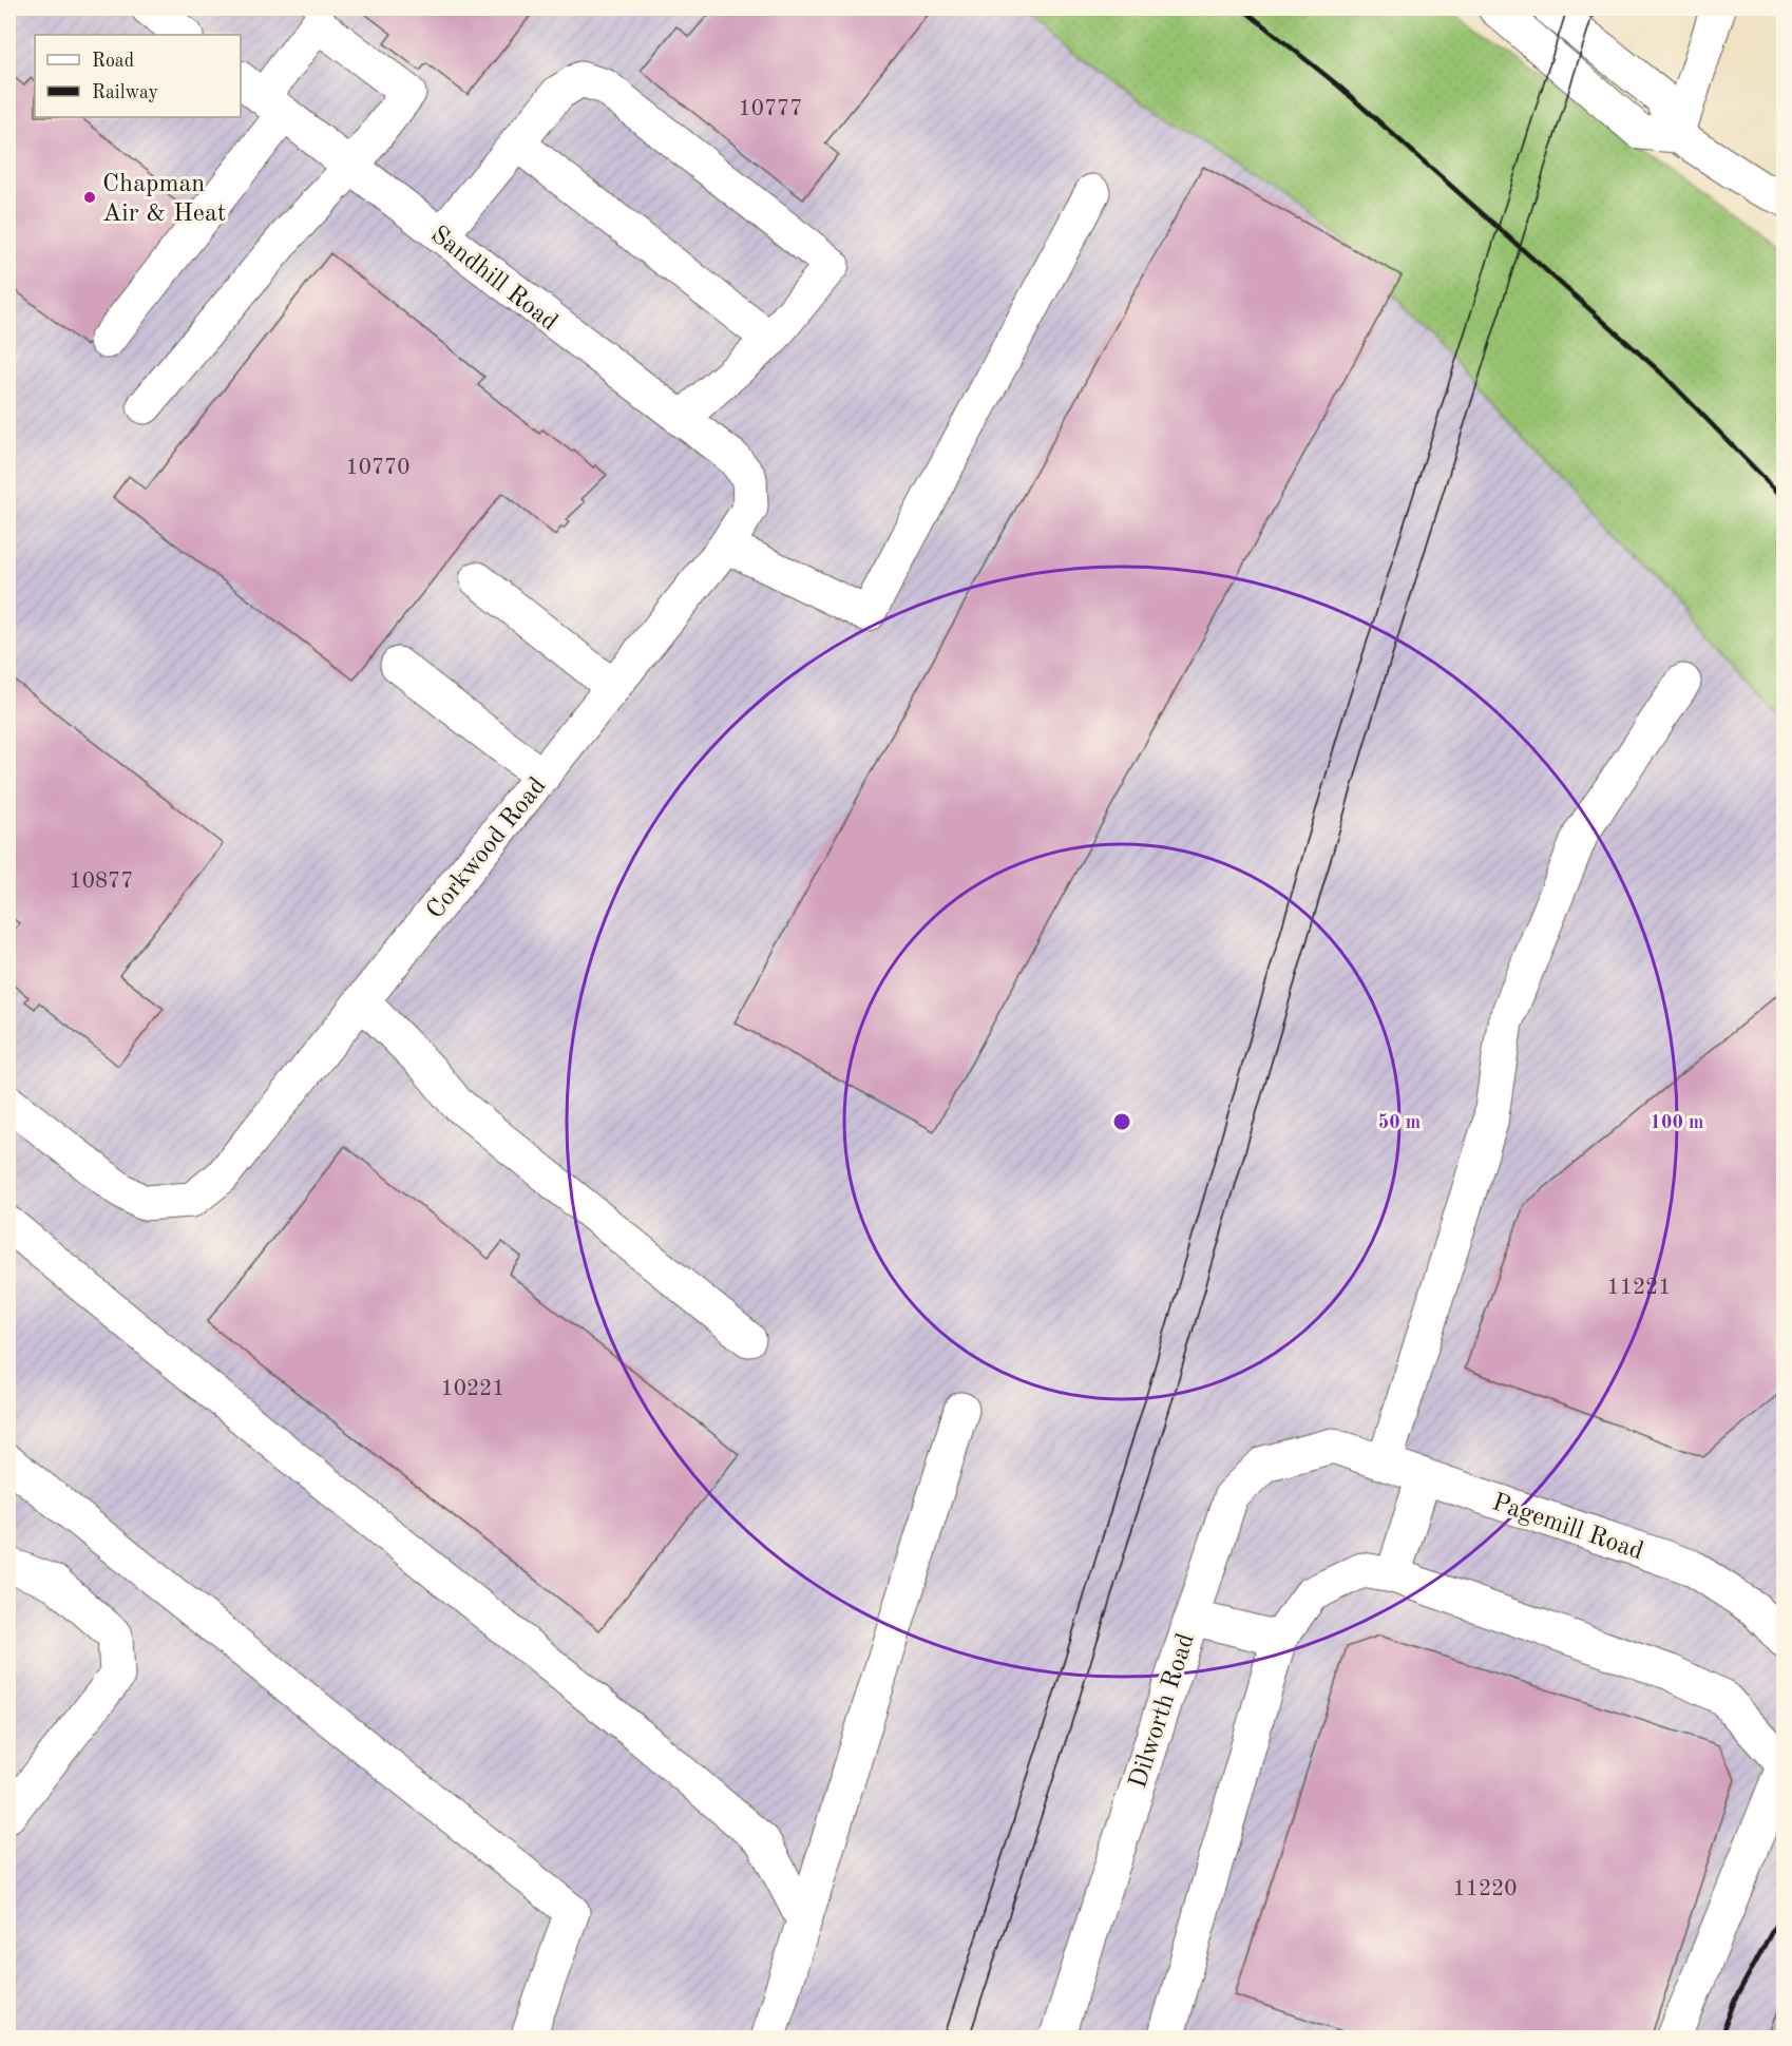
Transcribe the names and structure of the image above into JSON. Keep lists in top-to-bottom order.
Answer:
{
  "streets": {
    "street": [
      "Sandhill Road",
      "Corkwood Road",
      "Pagemill Road",
      "Dilworth Road"
    ]
  },
  "crossings": [
    ["Sandhill Road", "Corkwood Road"],
    ["Pagemill Road", "Dilworth Road"]
  ],
  "places": ["Chapman Air & Heat"],
  "house_numbers": [
    "10777",
    "10770",
    "10877",
    "11221",
    "10221",
    "11220"
  ],
  "legend": ["Road", "Railway"],
  "rings": ["50 m", "100 m"]
}
